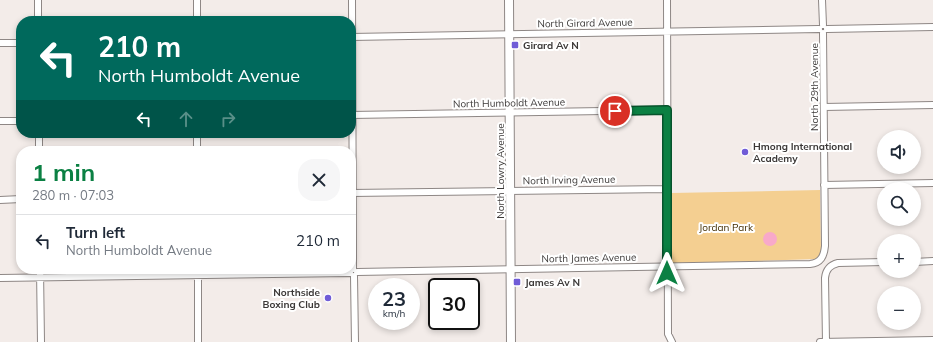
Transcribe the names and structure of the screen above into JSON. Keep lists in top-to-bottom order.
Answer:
{
  "streets": {
    "main road": ["North Lowry Avenue"],
    "street": [
      "North Girard Avenue",
      "North 29th Avenue",
      "North Humboldt Avenue",
      "North Irving Avenue",
      "North James Avenue"
    ]
  },
  "crossings": [
    ["North Girard Avenue", "North 29th Avenue"],
    ["North Girard Avenue", "North Lowry Avenue"],
    ["North 29th Avenue", "North James Avenue"],
    ["North Humboldt Avenue", "North Lowry Avenue"],
    ["North Lowry Avenue", "North Irving Avenue"],
    ["North Lowry Avenue", "North James Avenue"]
  ],
  "parks": ["Jordan Park"],
  "places": {
    "transit": ["Girard Av N", "James Av N"],
    "other": ["Hmong International Academy", "Northside Boxing Club"]
  },
  "page": {
    "turn": ["210 m", "North Humboldt Avenue"],
    "map_buttons": ["+", "−"],
    "heading": ["1 min", "280 m · 07:03"],
    "list": [
      {
        "name": "Turn left",
        "note": "North Humboldt Avenue",
        "value": "210 m"
      }
    ],
    "speed": "23 km/h",
    "limit": "30"
  }
}
